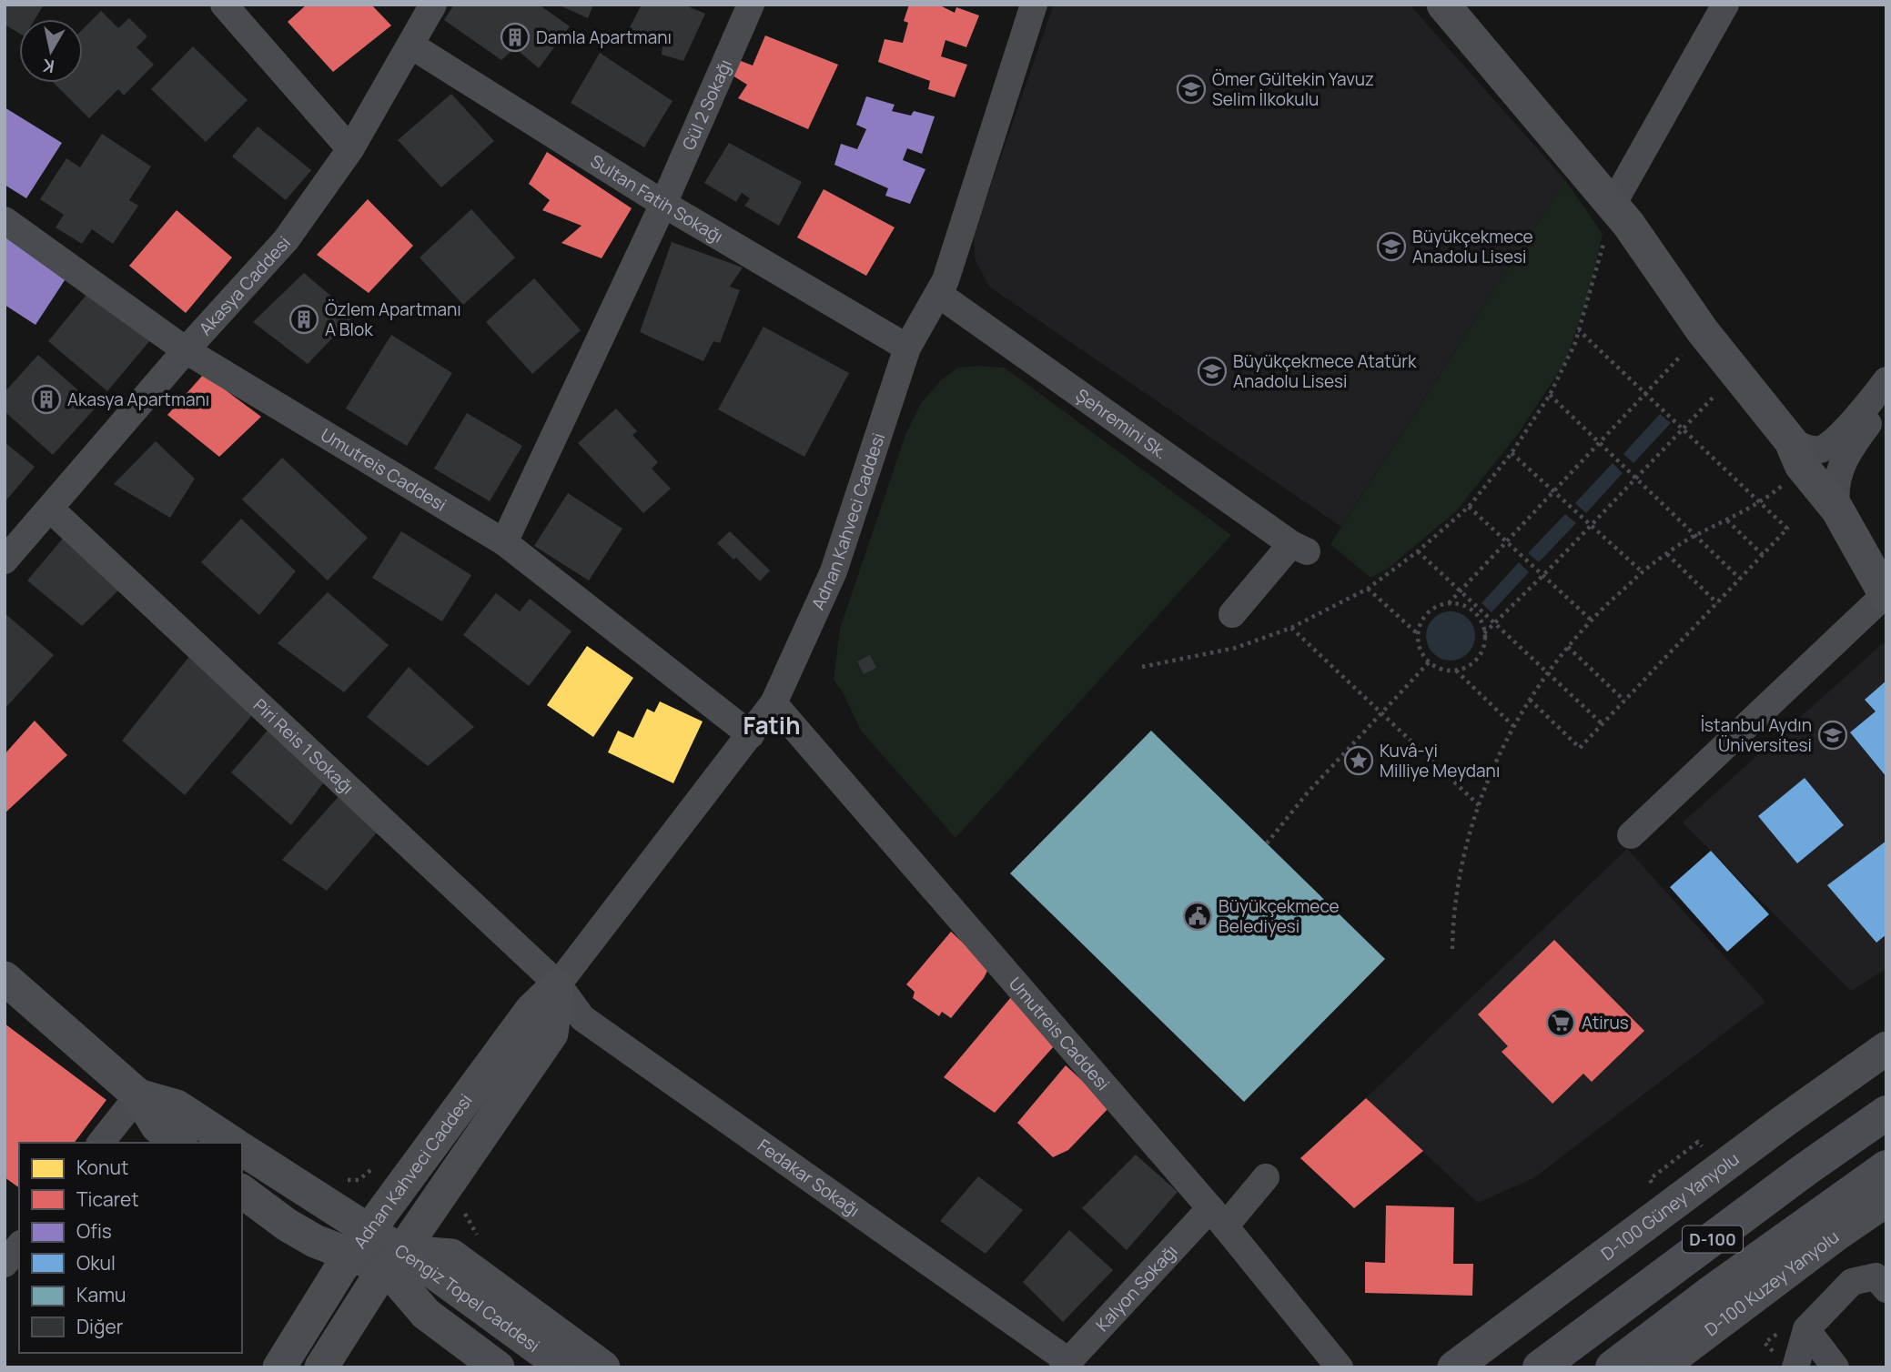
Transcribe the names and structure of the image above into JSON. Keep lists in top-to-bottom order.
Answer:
{
  "streets": {
    "highway": ["D-100"],
    "main road": [
      "Adnan Kahveci Caddesi",
      "D-100 Güney Yanyolu",
      "D-100 Kuzey Yanyolu",
      "Cengiz Topel Caddesi"
    ],
    "street": [
      "Gül 2 Sokağı",
      "Sultan Fatih Sokağı",
      "Akasya Caddesi",
      "Şehremini Sk.",
      "Umutreis Caddesi",
      "Piri Reis 1 Sokağı",
      "Fedakar Sokağı",
      "Kalyon Sokağı"
    ]
  },
  "crossings": [
    ["Gül 2 Sokağı", "Sultan Fatih Sokağı"],
    ["Gül 2 Sokağı", "Umutreis Caddesi"],
    ["Sultan Fatih Sokağı", "Akasya Caddesi"],
    ["Sultan Fatih Sokağı", "Adnan Kahveci Caddesi"],
    ["Akasya Caddesi", "Umutreis Caddesi"],
    ["Akasya Caddesi", "Piri Reis 1 Sokağı"],
    ["Şehremini Sk.", "Adnan Kahveci Caddesi"],
    ["Umutreis Caddesi", "Adnan Kahveci Caddesi"],
    ["Umutreis Caddesi", "Kalyon Sokağı"],
    ["Adnan Kahveci Caddesi", "Piri Reis 1 Sokağı"],
    ["Adnan Kahveci Caddesi", "Fedakar Sokağı"],
    ["Adnan Kahveci Caddesi", "Cengiz Topel Caddesi"],
    ["Piri Reis 1 Sokağı", "Fedakar Sokağı"],
    ["Fedakar Sokağı", "Kalyon Sokağı"]
  ],
  "districts": ["Fatih"],
  "places": {
    "building": ["Damla Apartmanı", "Özlem Apartmanı A Blok", "Akasya Apartmanı"],
    "school or university": [
      "Ömer Gültekin Yavuz Selim İlkokulu",
      "Büyükçekmece Anadolu Lisesi",
      "Büyükçekmece Atatürk Anadolu Lisesi",
      "İstanbul Aydın Üniversitesi"
    ],
    "place": ["Kuvâ-yi Milliye Meydanı"],
    "public building": ["Büyükçekmece Belediyesi"],
    "supermarket": ["Atirus"]
  },
  "legend": [
    "Konut",
    "Ticaret",
    "Ofis",
    "Okul",
    "Kamu",
    "Diğer"
  ],
  "north": "bottom"
}
